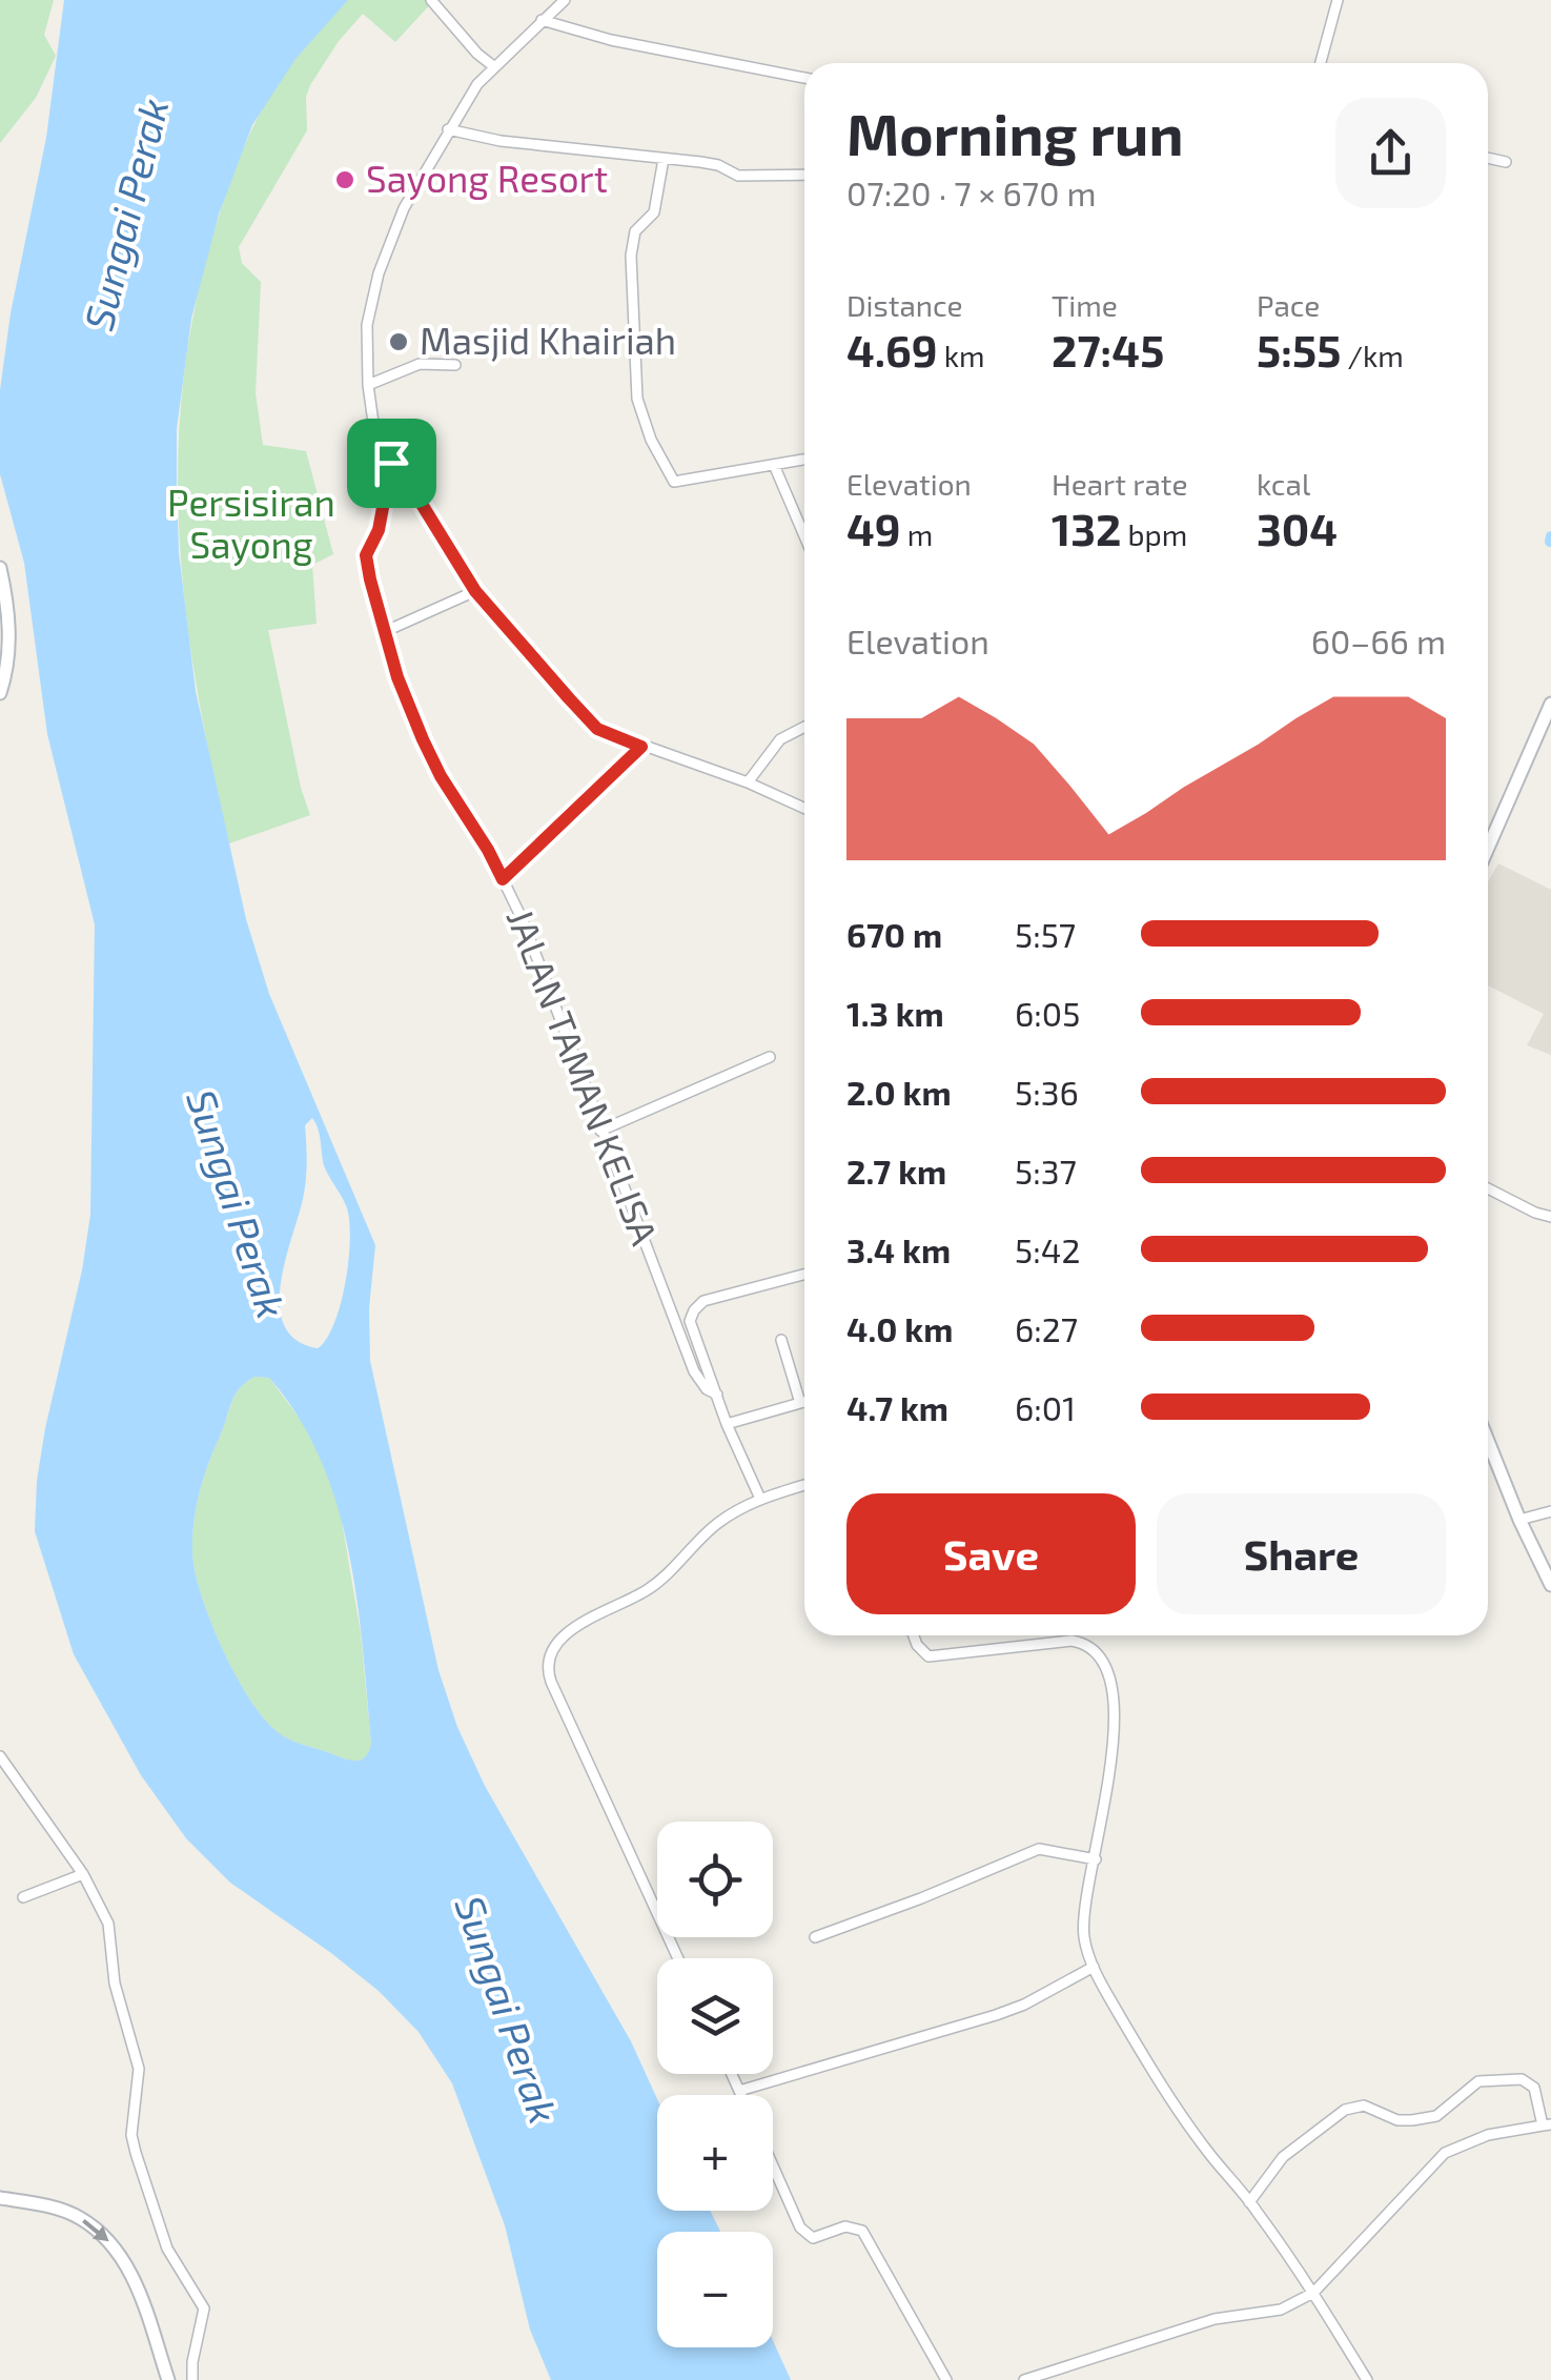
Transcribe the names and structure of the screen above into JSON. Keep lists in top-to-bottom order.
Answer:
{
  "streets": {
    "street": ["JALAN TAMAN KELISA"]
  },
  "water": ["Sungai Perak"],
  "parks": ["Persisiran Sayong"],
  "places": ["Sayong Resort", "Masjid Khairiah"],
  "page": {
    "heading": ["Morning run", "07:20 · 7 × 670 m"],
    "stats": [
      ["Distance", "4.69 km"],
      ["Time", "27:45"],
      ["Pace", "5:55 /km"],
      ["Elevation", "49 m"],
      ["Heart rate", "132 bpm"],
      ["kcal", "304"]
    ],
    "chart": ["Elevation", "60–66 m"],
    "list": [
      {
        "name": "670 m",
        "note": "5:57"
      },
      {
        "name": "1.3 km",
        "note": "6:05"
      },
      {
        "name": "2.0 km",
        "note": "5:36"
      },
      {
        "name": "2.7 km",
        "note": "5:37"
      },
      {
        "name": "3.4 km",
        "note": "5:42"
      },
      {
        "name": "4.0 km",
        "note": "6:27"
      },
      {
        "name": "4.7 km",
        "note": "6:01"
      }
    ],
    "buttons": ["Save", "Share"],
    "map_buttons": ["+", "−"]
  }
}
